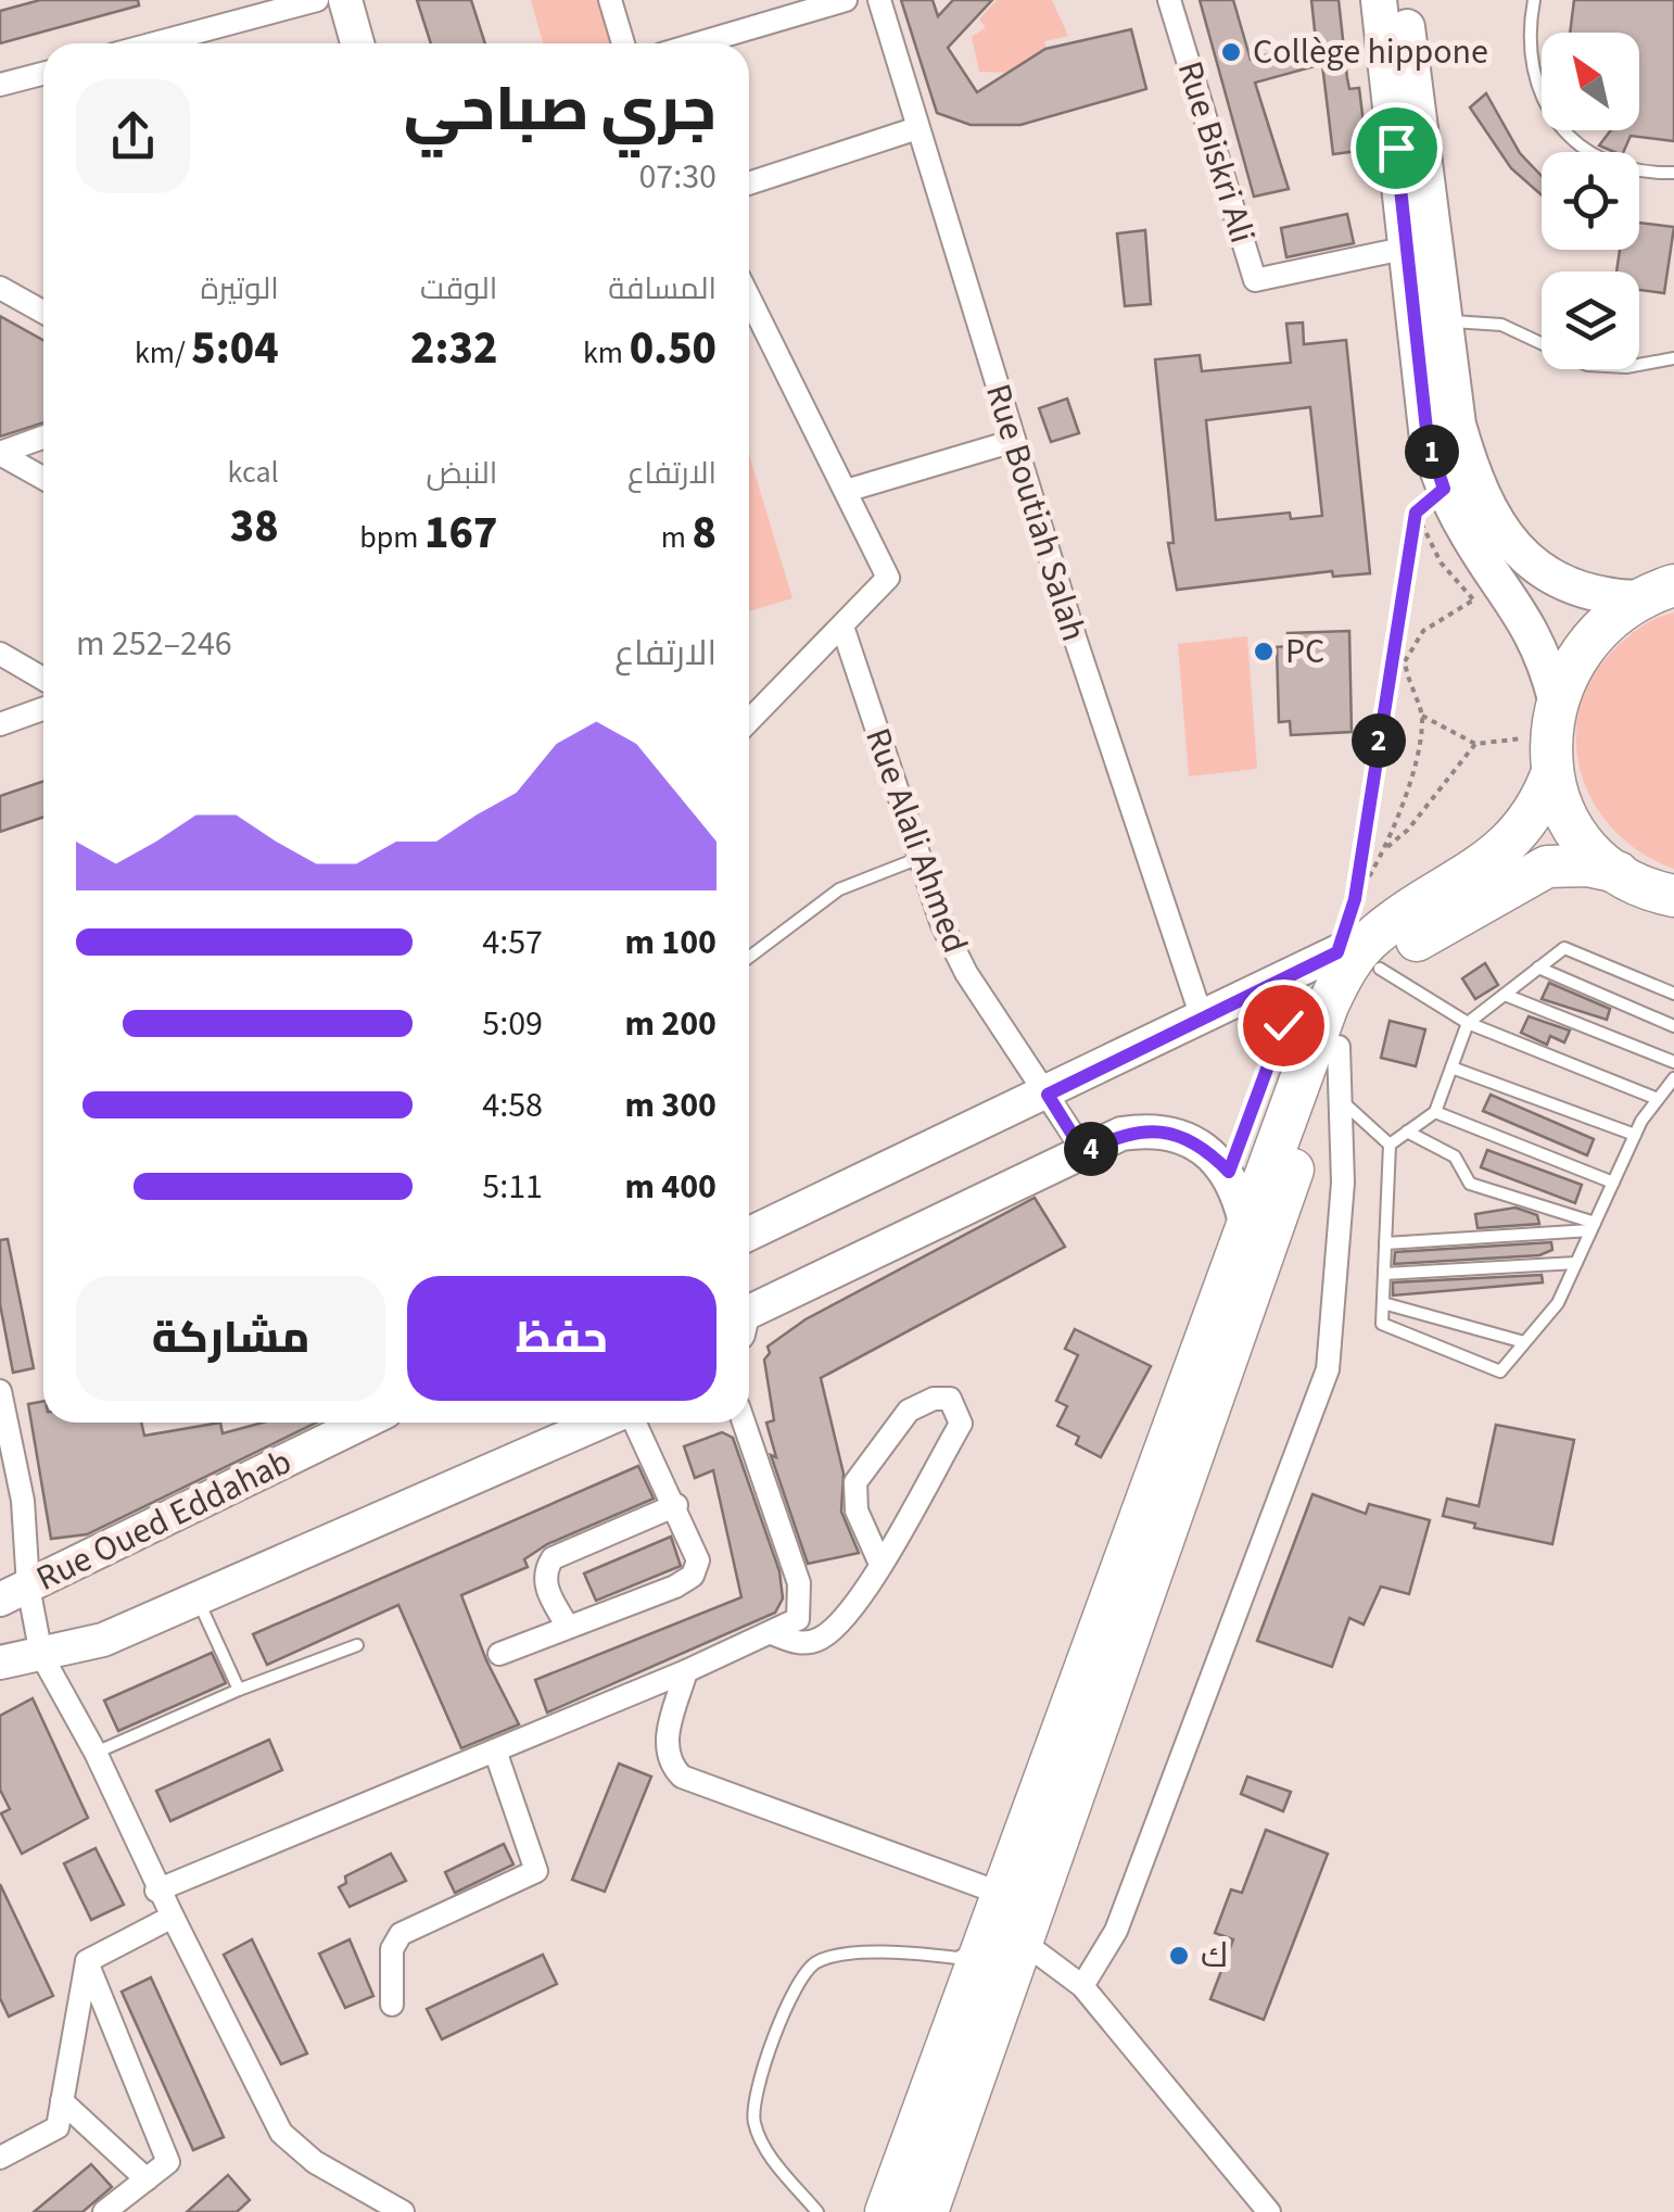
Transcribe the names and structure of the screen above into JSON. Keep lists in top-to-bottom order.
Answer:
{
  "streets": {
    "main road": ["Rue Oued Eddahab"],
    "street": ["Rue Biskri Ali", "Rue Boutiah Salah", "Rue Alali Ahmed"]
  },
  "places": ["Collège hippone", "PC", "ك"],
  "north": "top left",
  "page": {
    "heading": ["جري صباحي", "07:30"],
    "stats": [
      ["المسافة", "0.50 km"],
      ["الوقت", "2:32"],
      ["الوتيرة", "5:04 /km"],
      ["الارتفاع", "8 m"],
      ["النبض", "167 bpm"],
      ["kcal", "38"]
    ],
    "pins": ["1", "2", "4"],
    "chart": ["الارتفاع", "246–252 m"],
    "list": [
      {
        "name": "100 m",
        "note": "4:57"
      },
      {
        "name": "200 m",
        "note": "5:09"
      },
      {
        "name": "300 m",
        "note": "4:58"
      },
      {
        "name": "400 m",
        "note": "5:11"
      }
    ],
    "buttons": ["حفظ", "مشاركة"]
  }
}
